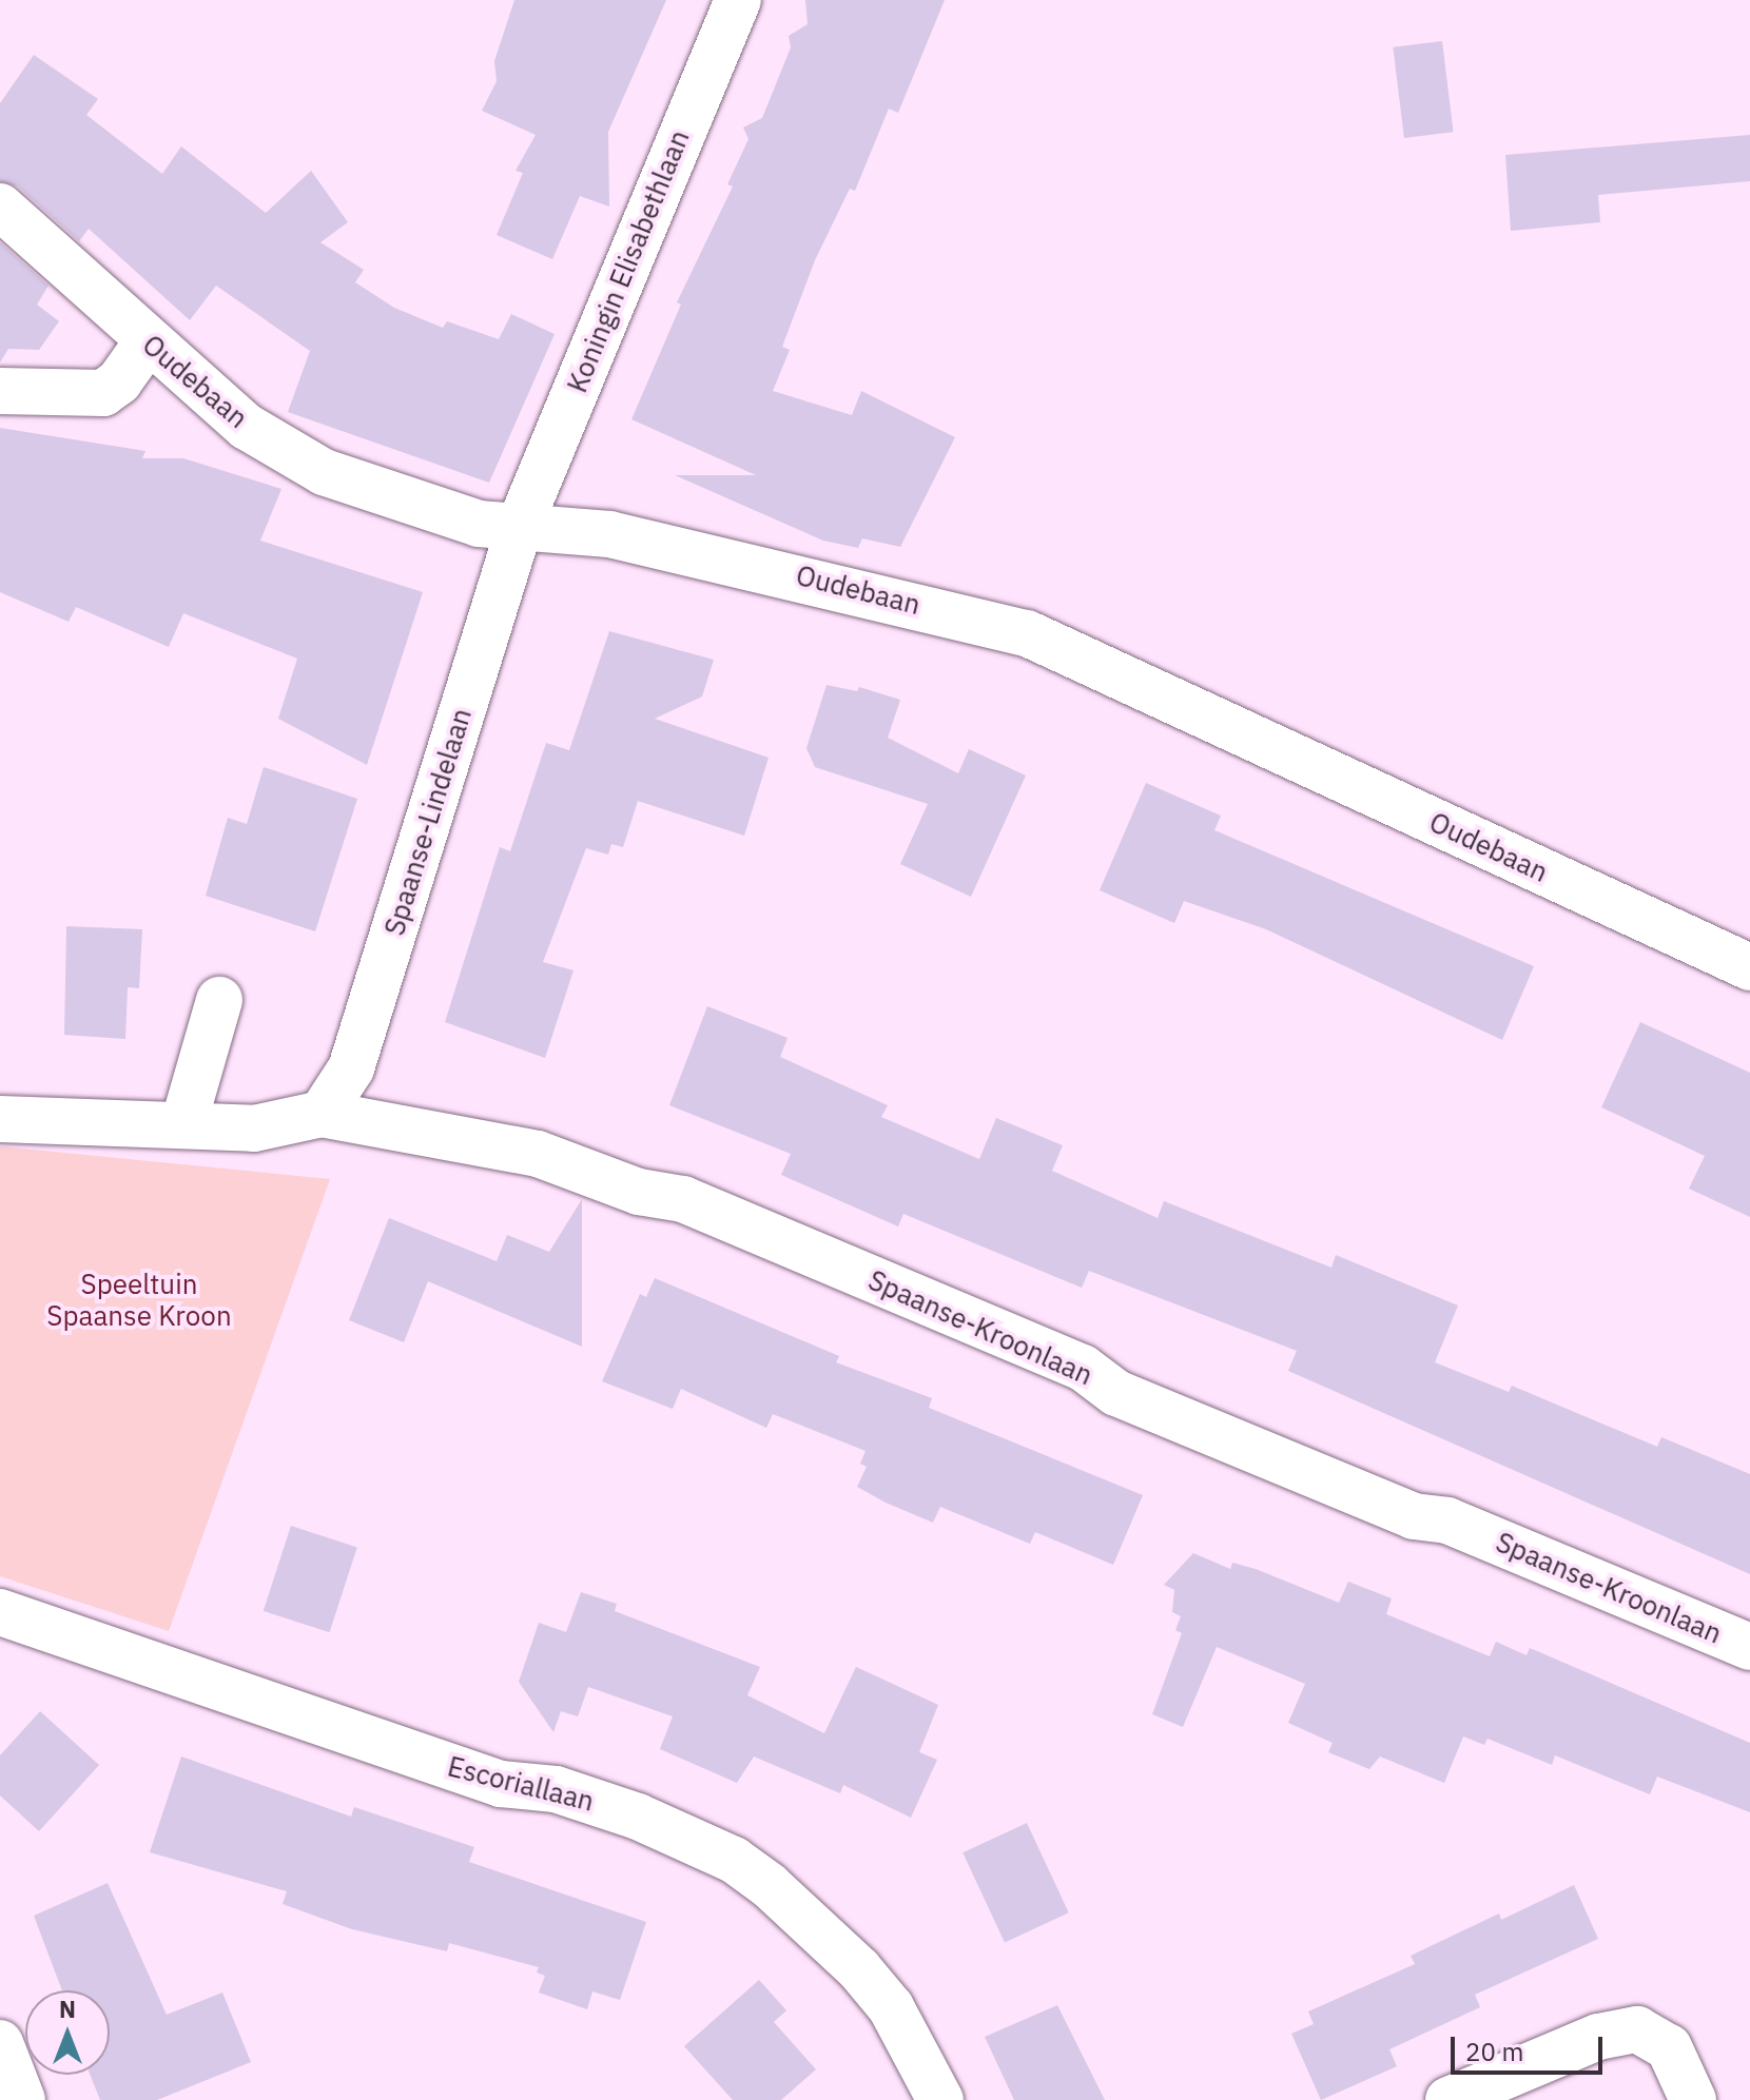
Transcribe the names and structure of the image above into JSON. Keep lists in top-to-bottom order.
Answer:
{
  "streets": {
    "street": [
      "Koningin Elisabethlaan",
      "Oudebaan",
      "Spaanse-Lindelaan",
      "Spaanse-Kroonlaan",
      "Escoriallaan"
    ]
  },
  "crossings": [
    ["Koningin Elisabethlaan", "Oudebaan"],
    ["Koningin Elisabethlaan", "Spaanse-Lindelaan"],
    ["Oudebaan", "Spaanse-Lindelaan"],
    ["Spaanse-Lindelaan", "Spaanse-Kroonlaan"]
  ],
  "parks": ["Speeltuin Spaanse Kroon"],
  "scale_bar": "20 m",
  "north": "top"
}
